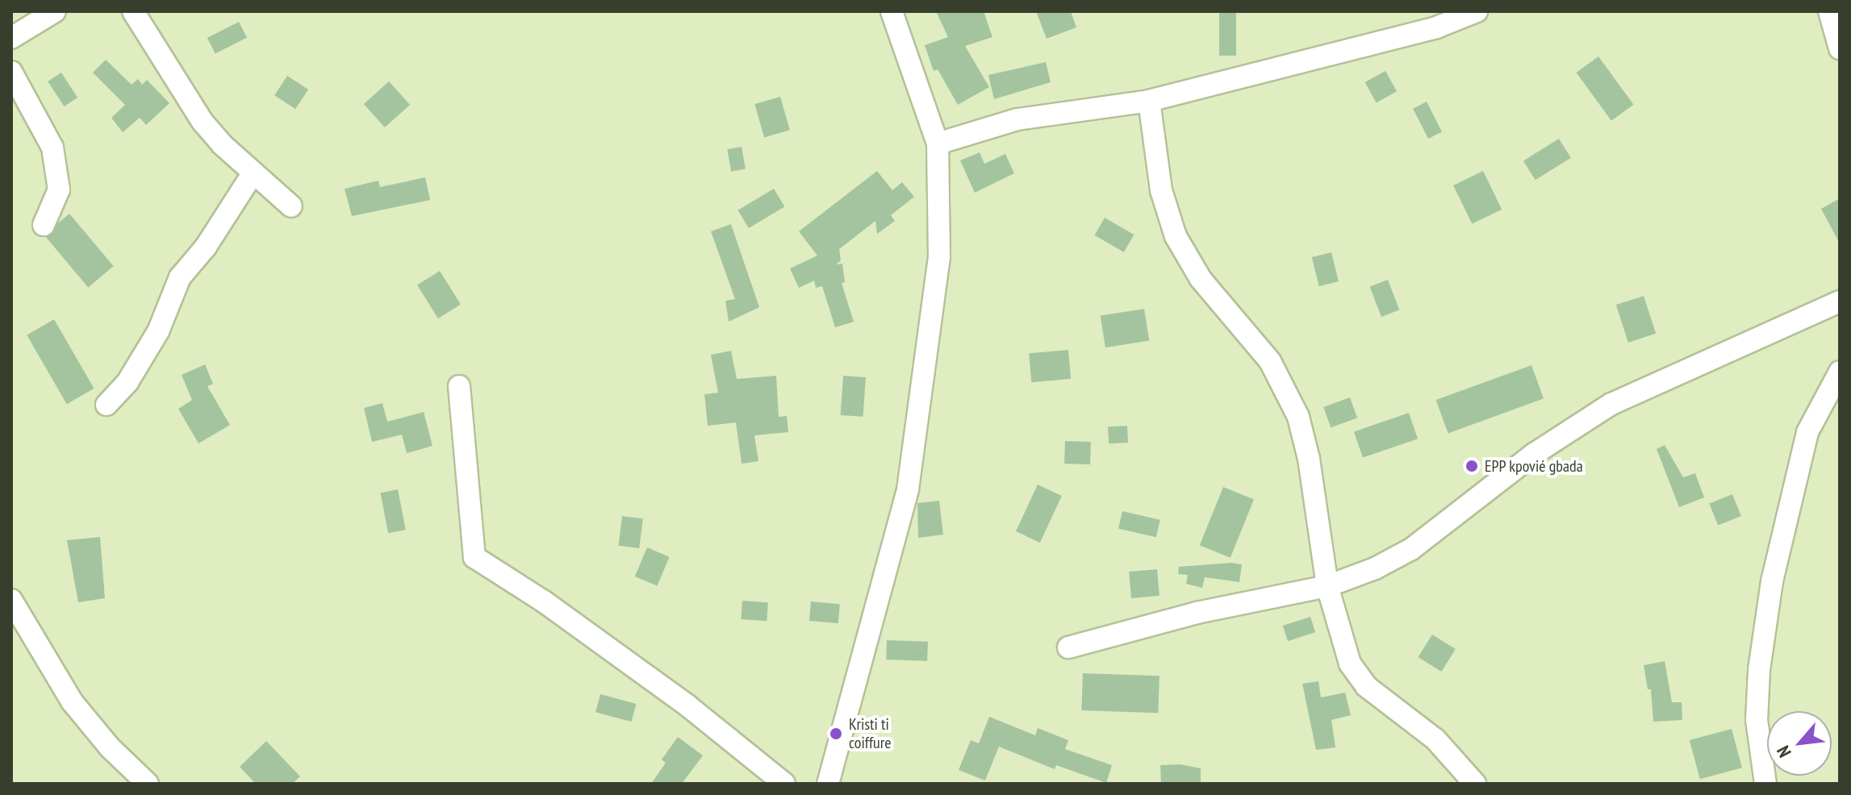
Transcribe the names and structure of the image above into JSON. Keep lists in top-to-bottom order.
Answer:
{
  "places": ["EPP kpovié gbada", "Kristi ti coiffure"],
  "north": "bottom left"
}
